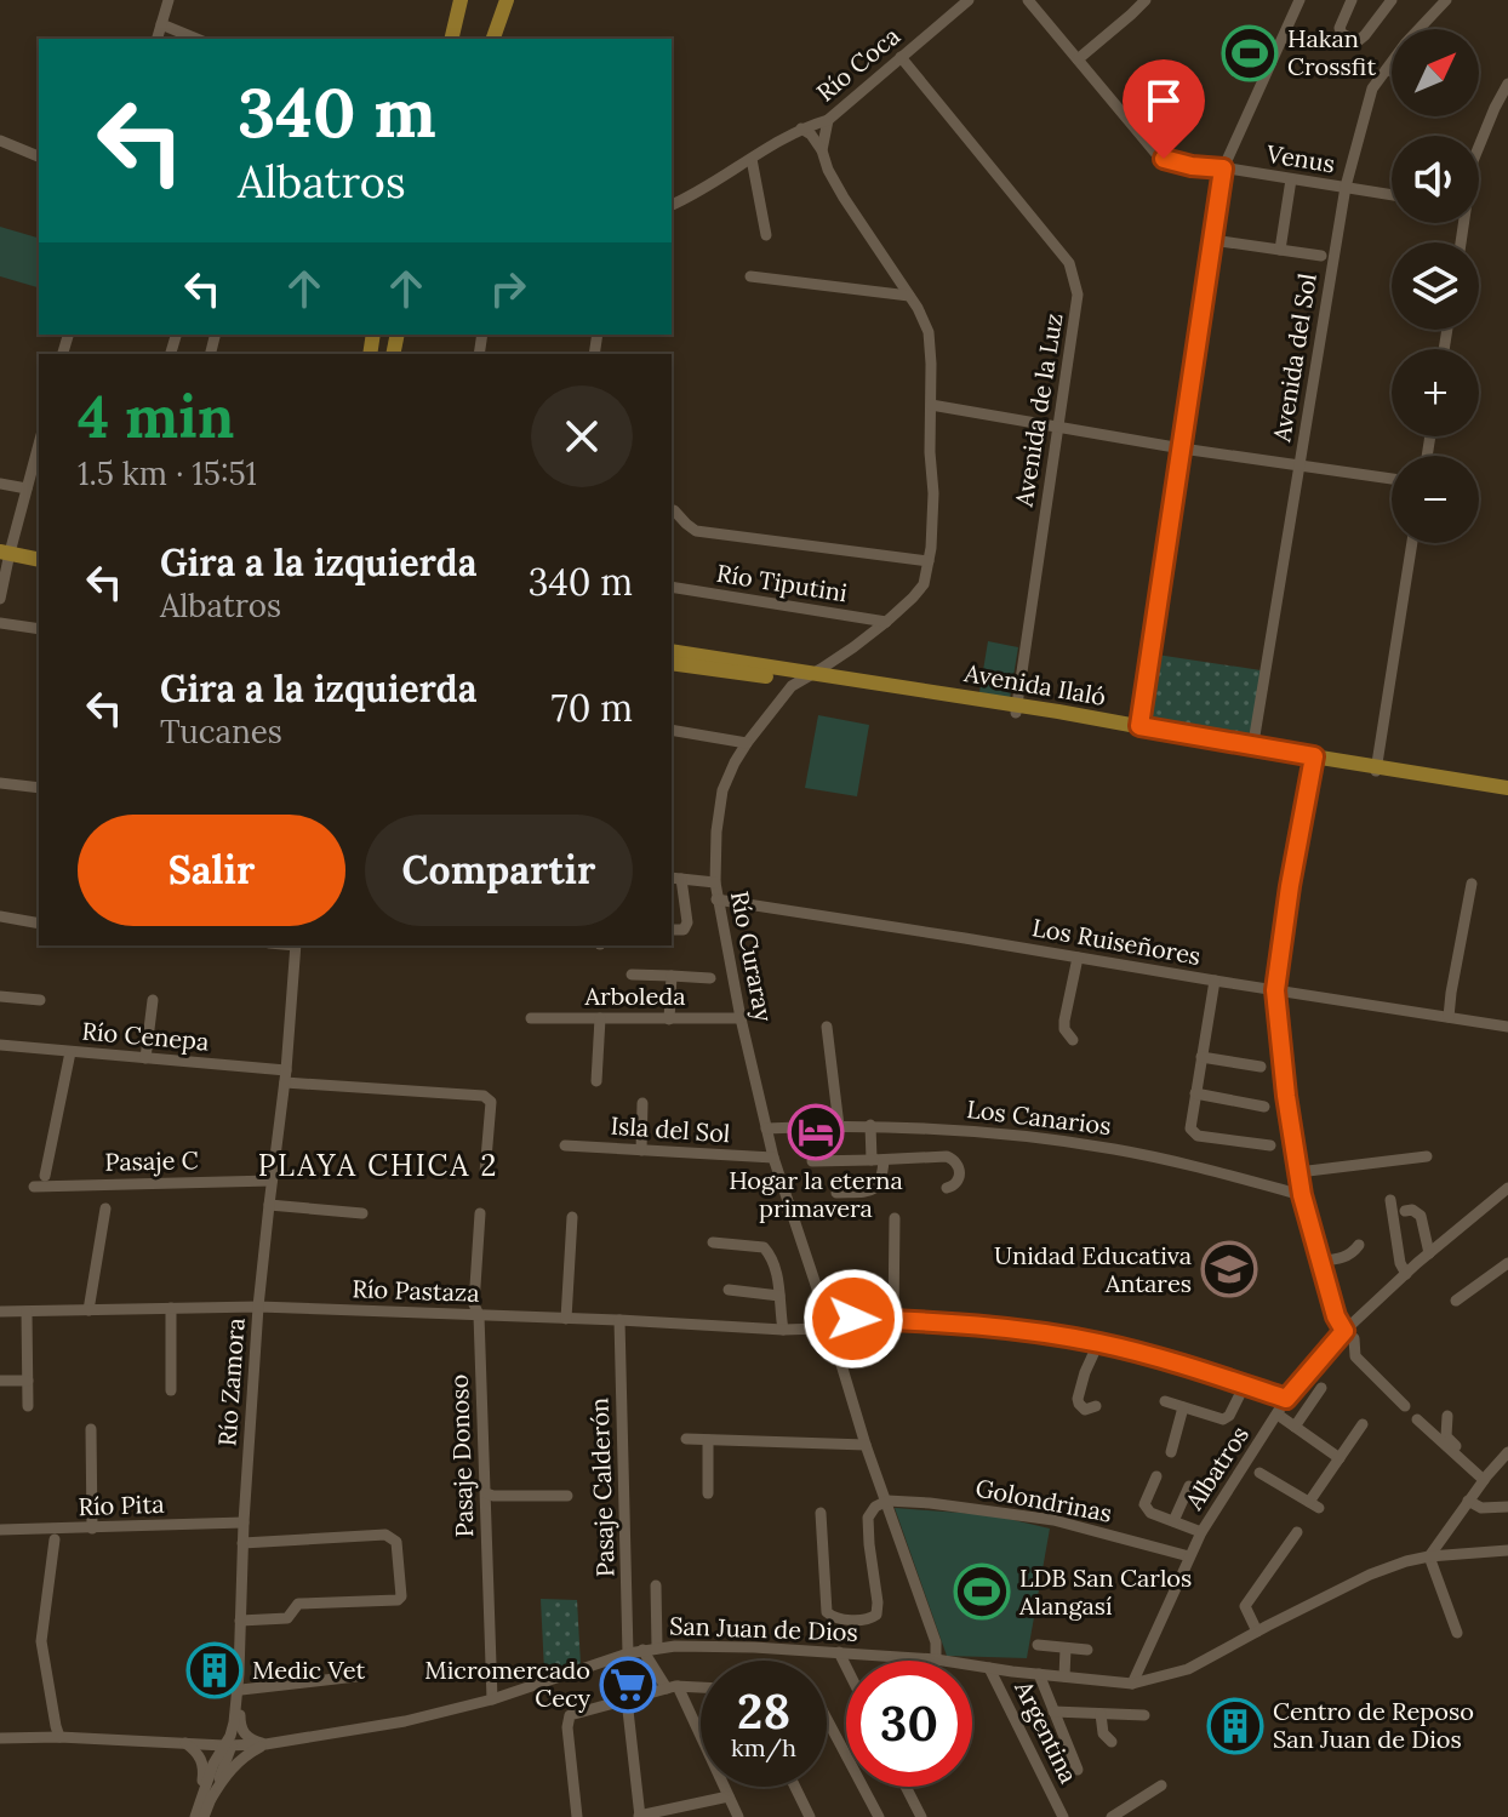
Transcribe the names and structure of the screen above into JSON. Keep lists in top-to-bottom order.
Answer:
{
  "streets": {
    "main road": ["Avenida Ilaló"],
    "street": [
      "Río Coca",
      "Venus",
      "Avenida del Sol",
      "Avenida de la Luz",
      "Río Tiputini",
      "Los Ruiseñores",
      "Río Curaray",
      "Arboleda",
      "Río Cenepa",
      "Los Canarios",
      "Isla del Sol",
      "Pasaje C",
      "Río Pastaza",
      "Río Zamora",
      "Pasaje Donoso",
      "Albatros",
      "Pasaje Calderón",
      "Golondrinas",
      "Río Pita",
      "San Juan de Dios",
      "Argentina"
    ]
  },
  "crossings": [
    ["Río Coca", "Avenida de la Luz"],
    ["Río Coca", "Río Curaray"],
    ["Venus", "Avenida del Sol"],
    ["Avenida del Sol", "Avenida Ilaló"],
    ["Avenida de la Luz", "Avenida Ilaló"],
    ["Río Tiputini", "Río Curaray"],
    ["Avenida Ilaló", "Río Curaray"],
    ["Los Ruiseñores", "Río Curaray"],
    ["Río Curaray", "Arboleda"],
    ["Río Curaray", "Los Canarios"],
    ["Río Curaray", "Isla del Sol"],
    ["Río Curaray", "Río Pastaza"],
    ["Río Curaray", "Golondrinas"],
    ["Río Curaray", "San Juan de Dios"],
    ["Río Cenepa", "Río Zamora"],
    ["Pasaje C", "Río Zamora"],
    ["Río Pastaza", "Río Zamora"],
    ["Río Pastaza", "Pasaje Donoso"],
    ["Río Pastaza", "Albatros"],
    ["Río Pastaza", "Pasaje Calderón"],
    ["Río Zamora", "Río Pita"],
    ["Río Zamora", "San Juan de Dios"],
    ["Pasaje Donoso", "San Juan de Dios"],
    ["Albatros", "Golondrinas"],
    ["Albatros", "San Juan de Dios"],
    ["Pasaje Calderón", "San Juan de Dios"],
    ["San Juan de Dios", "Argentina"]
  ],
  "districts": ["PLAYA CHICA 2"],
  "places": {
    "sports": ["Hakan Crossfit", "LDB San Carlos Alangasí"],
    "hotel": ["Hogar la eterna primavera"],
    "school or university": ["Unidad Educativa Antares"],
    "building": ["Medic Vet", "Centro de Reposo San Juan de Dios"],
    "supermarket": ["Micromercado Cecy"]
  },
  "north": "top right",
  "page": {
    "map_buttons": ["+", "−"],
    "turn": ["340 m", "Albatros"],
    "heading": ["4 min", "1.5 km · 15:51"],
    "list": [
      {
        "name": "Gira a la izquierda",
        "note": "Albatros",
        "value": "340 m"
      },
      {
        "name": "Gira a la izquierda",
        "note": "Tucanes",
        "value": "70 m"
      }
    ],
    "buttons": ["Salir", "Compartir"],
    "speed": "28 km/h",
    "limit": "30"
  }
}
